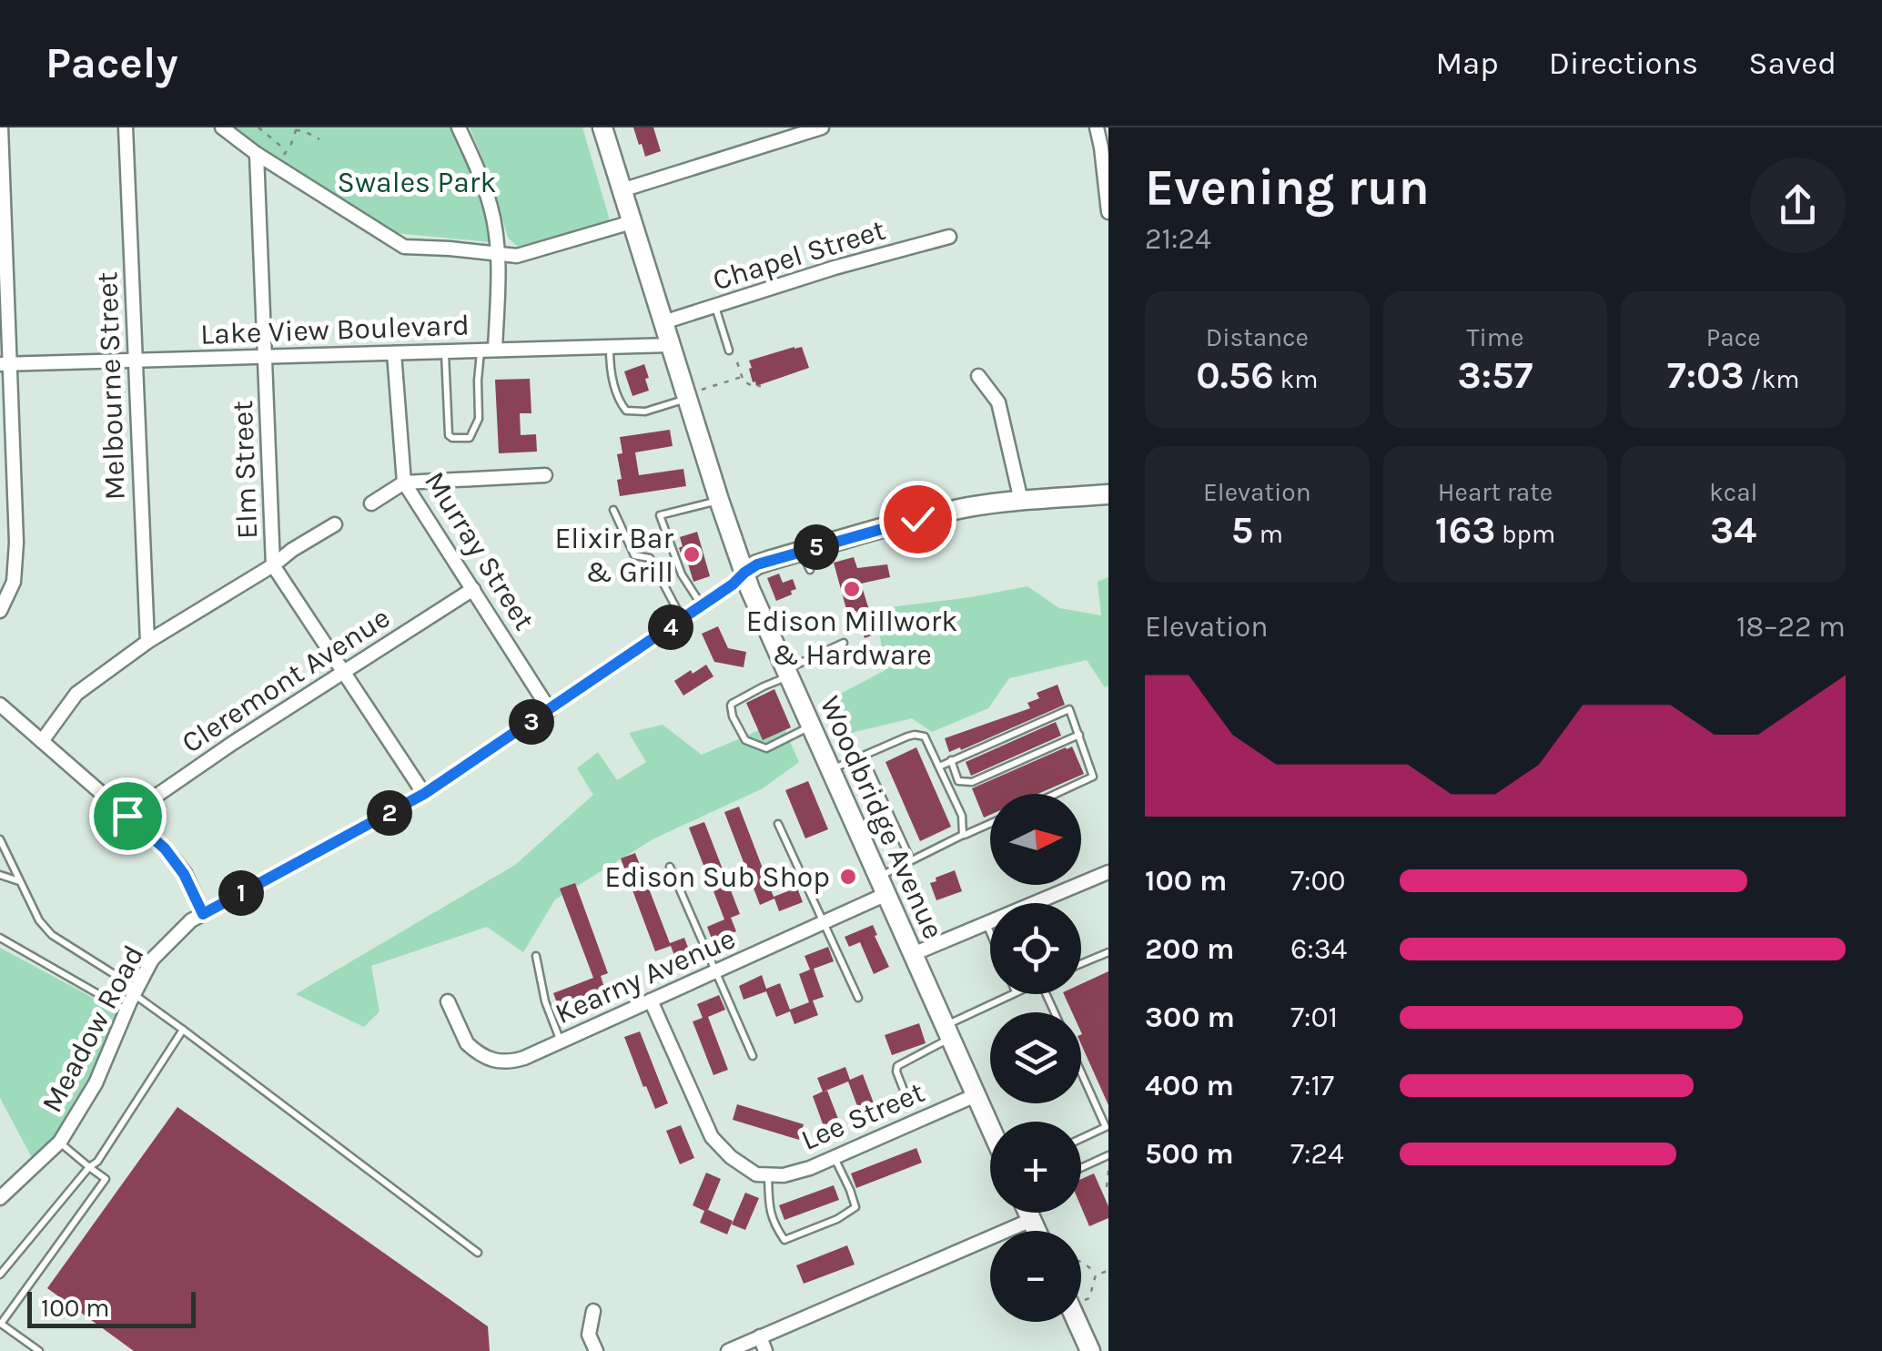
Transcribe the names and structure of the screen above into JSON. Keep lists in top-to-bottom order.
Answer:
{
  "streets": {
    "main road": ["Woodbridge Avenue"],
    "street": [
      "Chapel Street",
      "Lake View Boulevard",
      "Melbourne Street",
      "Elm Street",
      "Murray Street",
      "Cleremont Avenue",
      "Kearny Avenue",
      "Meadow Road",
      "Lee Street"
    ]
  },
  "crossings": [
    ["Chapel Street", "Woodbridge Avenue"],
    ["Lake View Boulevard", "Melbourne Street"],
    ["Lake View Boulevard", "Elm Street"],
    ["Lake View Boulevard", "Murray Street"],
    ["Lake View Boulevard", "Woodbridge Avenue"],
    ["Elm Street", "Cleremont Avenue"],
    ["Elm Street", "Meadow Road"],
    ["Murray Street", "Cleremont Avenue"],
    ["Murray Street", "Meadow Road"],
    ["Woodbridge Avenue", "Kearny Avenue"],
    ["Woodbridge Avenue", "Meadow Road"],
    ["Woodbridge Avenue", "Lee Street"],
    ["Kearny Avenue", "Lee Street"]
  ],
  "parks": ["Swales Park"],
  "places": ["Elixir Bar & Grill", "Edison Millwork & Hardware", "Edison Sub Shop"],
  "scale_bar": "100 m",
  "north": "right",
  "page": {
    "header": "Pacely",
    "nav": ["Map", "Directions", "Saved"],
    "heading": ["Evening run", "21:24"],
    "stats": [
      ["Distance", "0.56 km"],
      ["Time", "3:57"],
      ["Pace", "7:03 /km"],
      ["Elevation", "5 m"],
      ["Heart rate", "163 bpm"],
      ["kcal", "34"]
    ],
    "pins": [
      "5",
      "4",
      "3",
      "2",
      "1"
    ],
    "chart": ["Elevation", "18–22 m"],
    "map_buttons": ["+", "−"],
    "list": [
      {
        "name": "100 m",
        "note": "7:00"
      },
      {
        "name": "200 m",
        "note": "6:34"
      },
      {
        "name": "300 m",
        "note": "7:01"
      },
      {
        "name": "400 m",
        "note": "7:17"
      },
      {
        "name": "500 m",
        "note": "7:24"
      }
    ],
    "scale": "100 m"
  }
}
